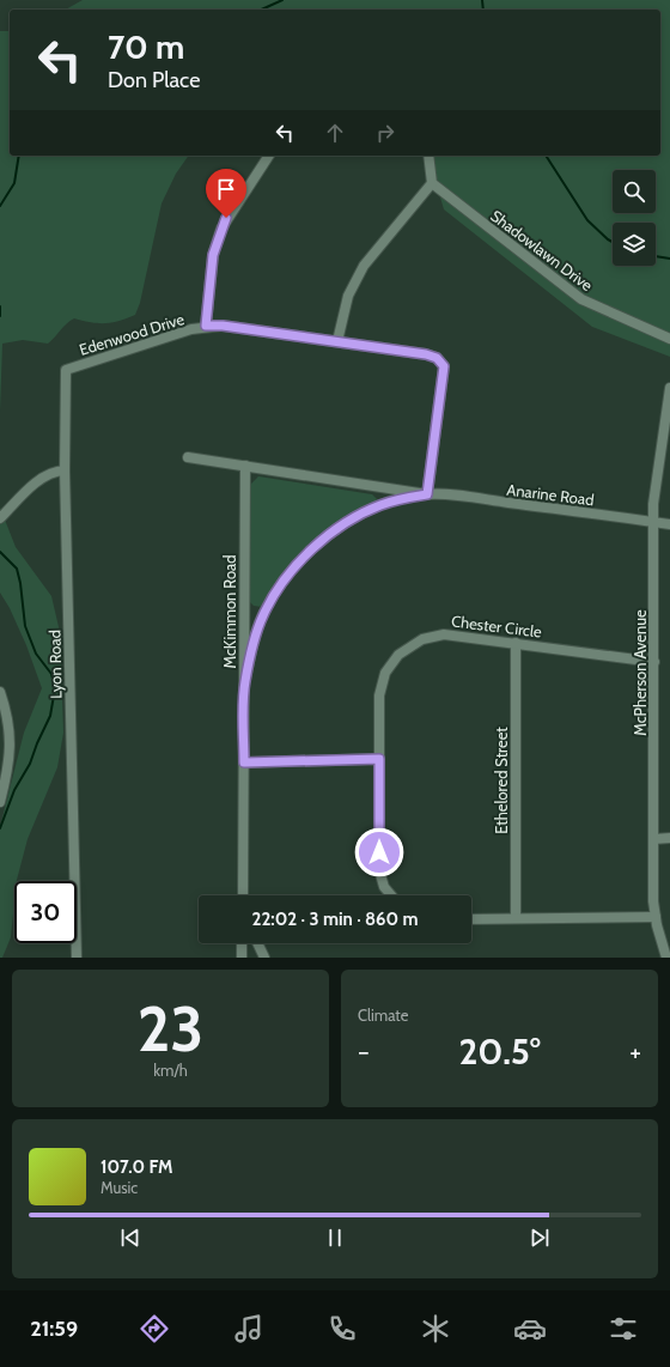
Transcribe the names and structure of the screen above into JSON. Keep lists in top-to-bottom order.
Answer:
{
  "streets": {
    "street": [
      "Shadowlawn Drive",
      "Edenwood Drive",
      "Anarine Road",
      "McKimmon Road",
      "Chester Circle",
      "Lyon Road",
      "McPherson Avenue",
      "Ethelored Street"
    ]
  },
  "crossings": [
    ["Edenwood Drive", "Anarine Road"],
    ["Edenwood Drive", "Lyon Road"],
    ["Anarine Road", "McKimmon Road"],
    ["Anarine Road", "McPherson Avenue"],
    ["Chester Circle", "McPherson Avenue"],
    ["Chester Circle", "Ethelored Street"]
  ],
  "page": {
    "turn": ["70 m", "Don Place"],
    "limit": "30",
    "trip": "22:02 · 3 min · 860 m",
    "tile": [
      ["23", "km/h"],
      "Climate"
    ],
    "heat": ["−", "20.5°", "+"],
    "song": ["107.0 FM", "Music"],
    "tabs": "21:59"
  }
}
